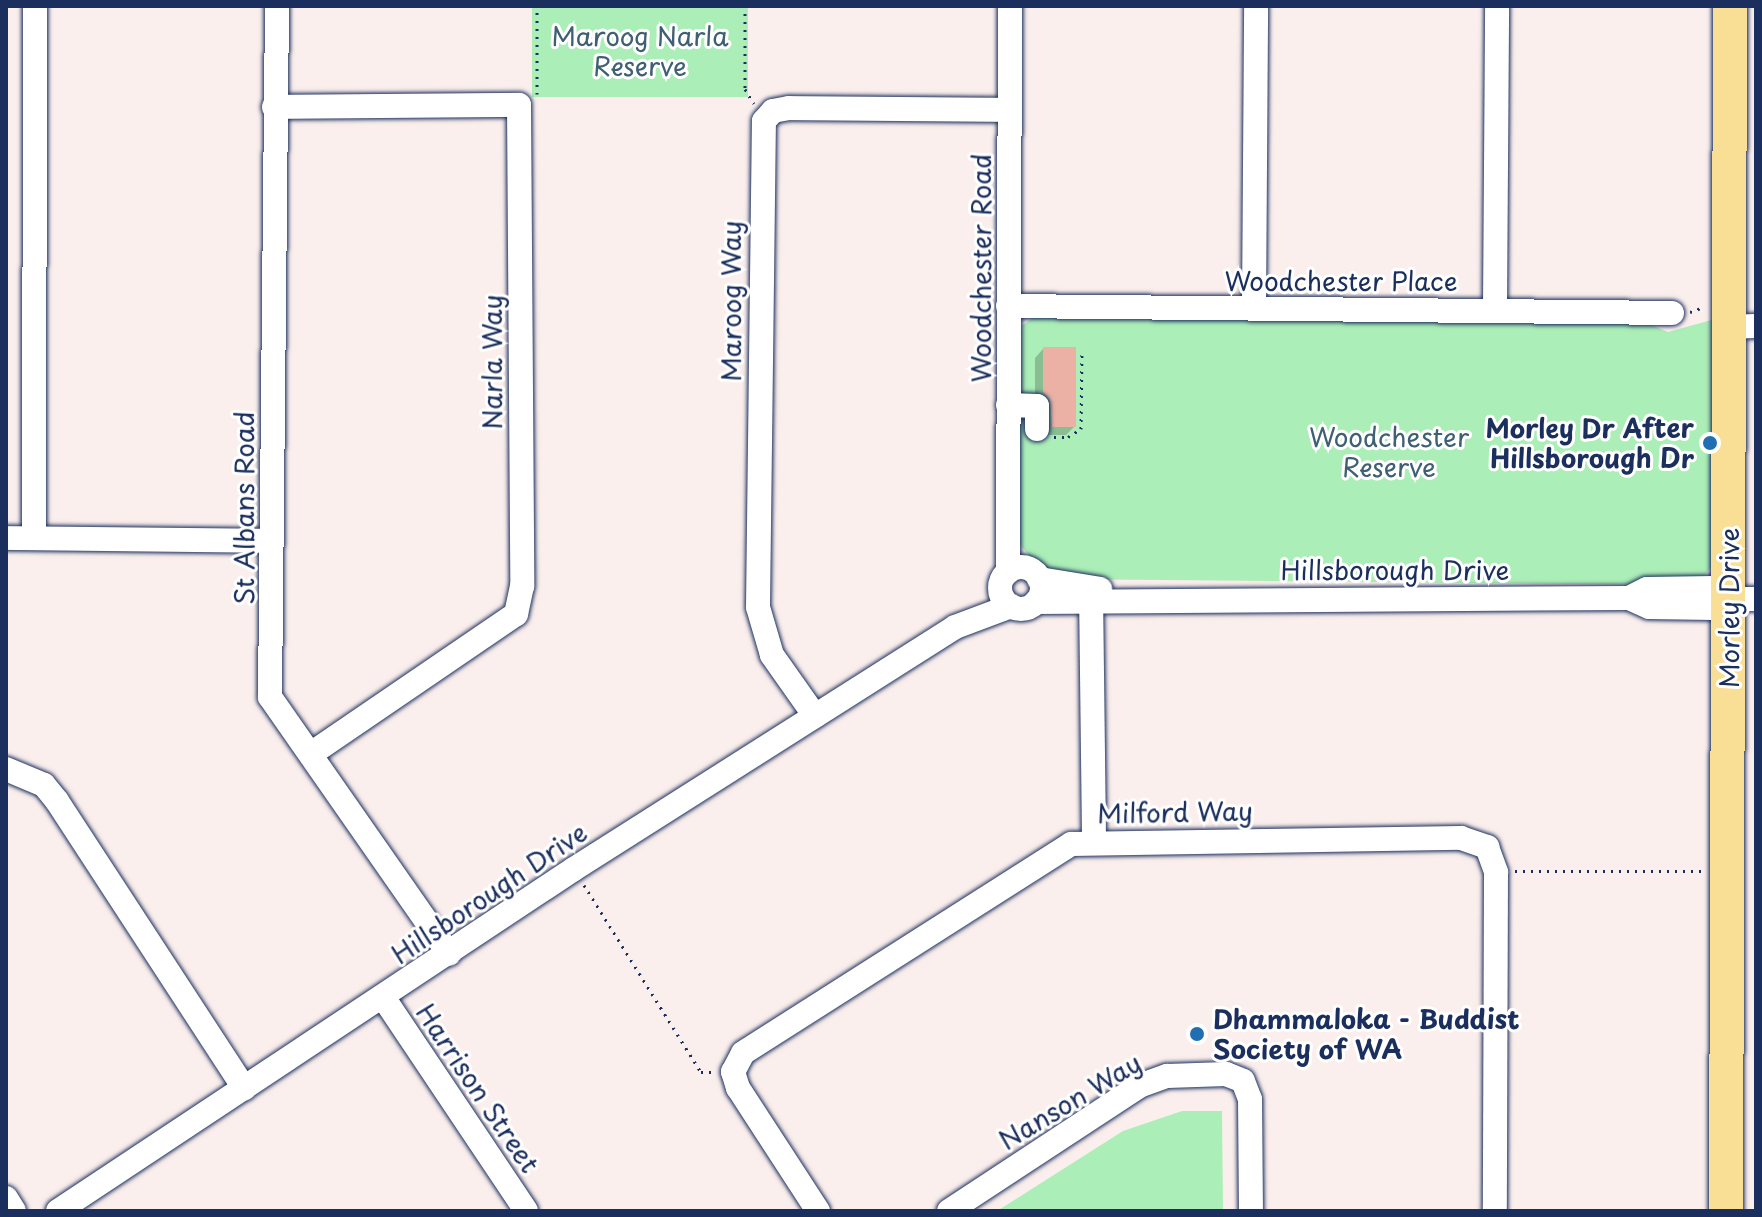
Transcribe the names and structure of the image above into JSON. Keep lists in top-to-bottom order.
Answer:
{
  "streets": {
    "highway": ["Morley Drive"],
    "street": [
      "Woodchester Road",
      "Woodchester Place",
      "Maroog Way",
      "Narla Way",
      "St Albans Road",
      "Hillsborough Drive",
      "Milford Way",
      "Harrison Street",
      "Nanson Way"
    ]
  },
  "crossings": [
    ["Woodchester Road", "Woodchester Place"],
    ["Woodchester Road", "Hillsborough Drive"],
    ["Maroog Way", "Hillsborough Drive"],
    ["Narla Way", "St Albans Road"],
    ["St Albans Road", "Hillsborough Drive"],
    ["Hillsborough Drive", "Morley Drive"],
    ["Hillsborough Drive", "Harrison Street"]
  ],
  "parks": ["Maroog Narla Reserve", "Woodchester Reserve"],
  "places": ["Morley Dr After Hillsborough Dr", "Dhammaloka - Buddist Society of WA"]
}
